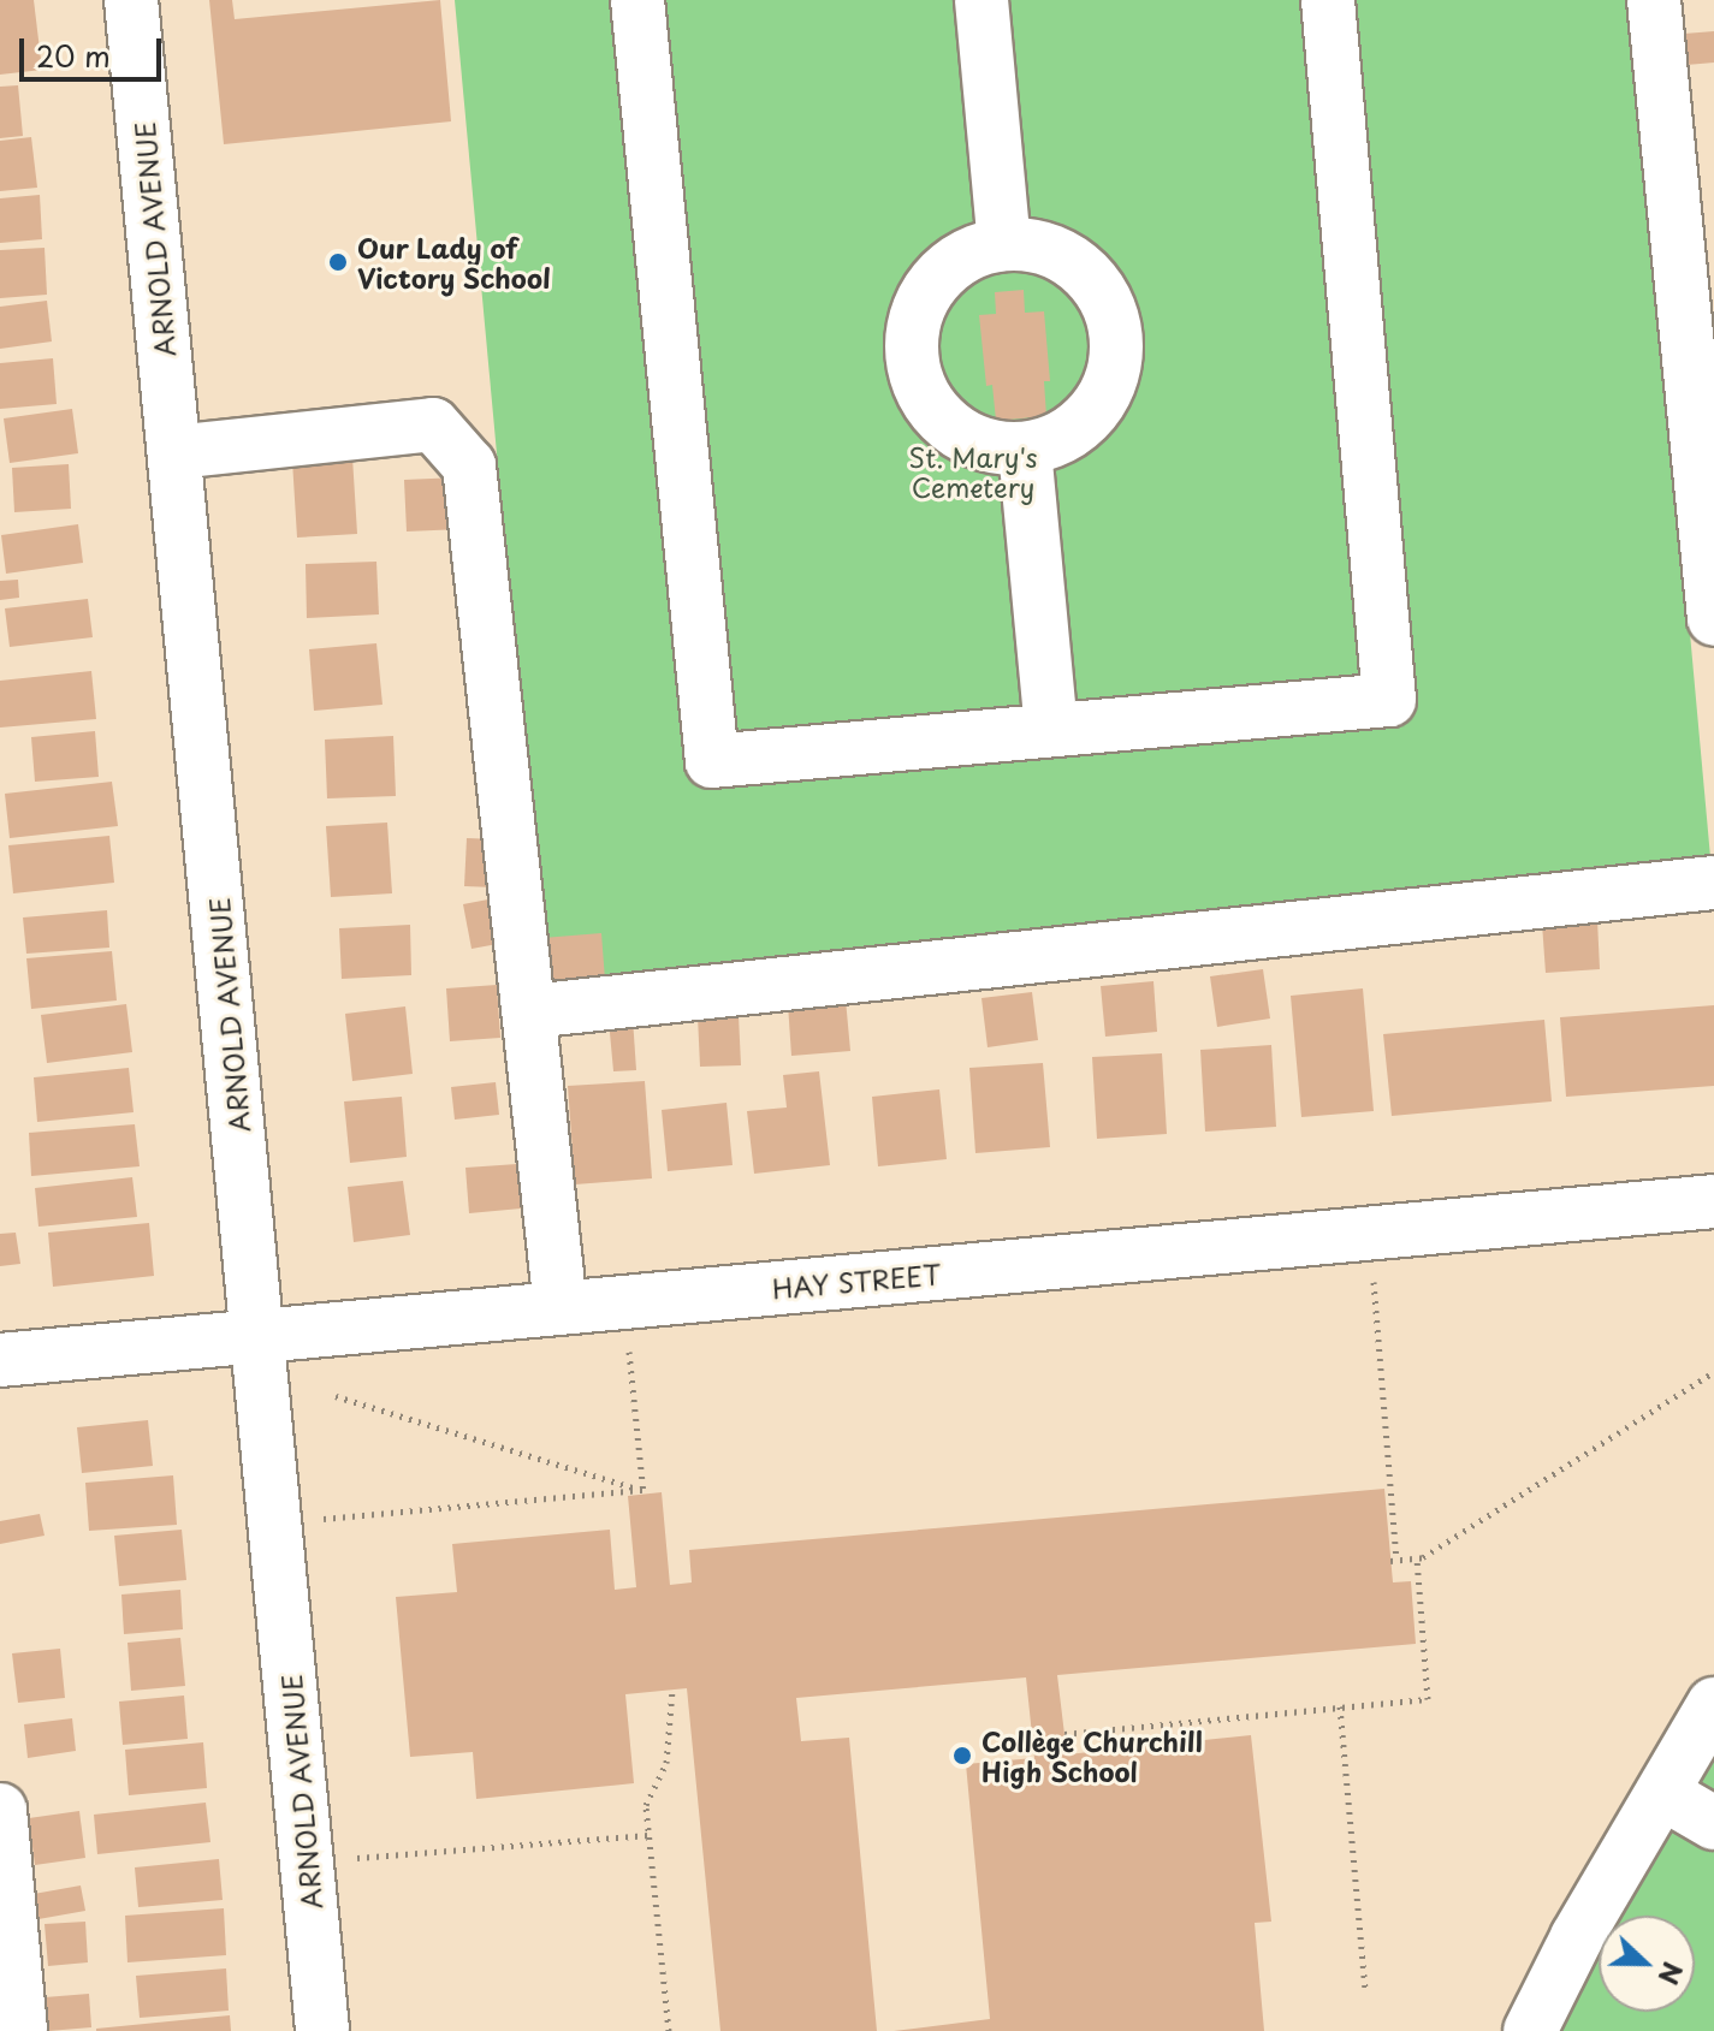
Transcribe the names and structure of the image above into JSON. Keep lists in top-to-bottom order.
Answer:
{
  "streets": {
    "street": ["ARNOLD AVENUE", "HAY STREET"]
  },
  "crossings": [
    ["ARNOLD AVENUE", "HAY STREET"]
  ],
  "parks": ["St. Mary's Cemetery"],
  "places": ["Our Lady of Victory School", "Collège Churchill High School"],
  "scale_bar": "20 m",
  "north": "right"
}
